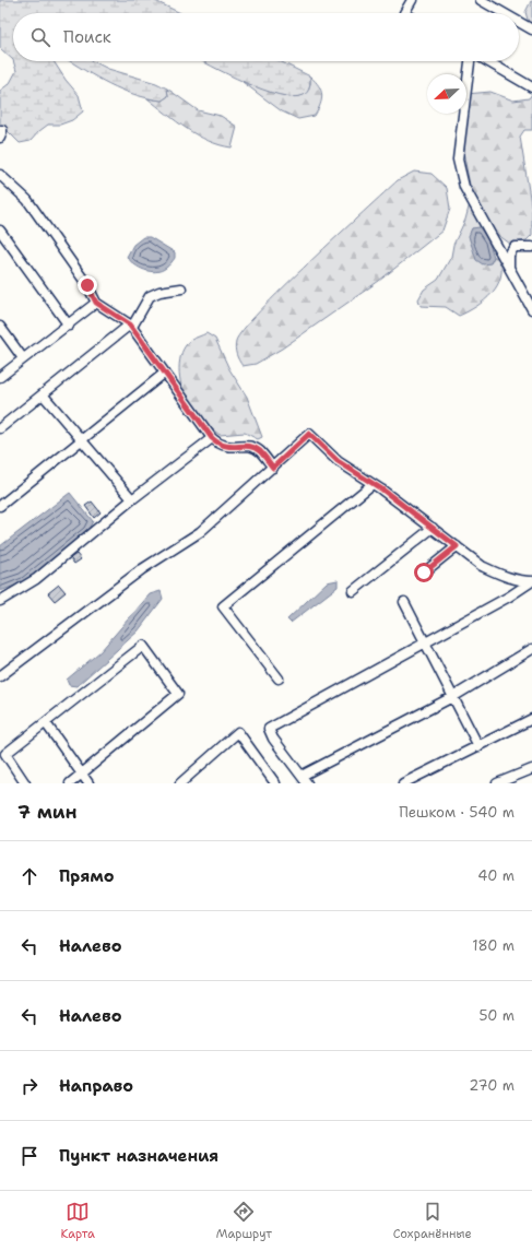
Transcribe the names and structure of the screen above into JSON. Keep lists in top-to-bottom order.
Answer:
{
  "north": "bottom left",
  "page": {
    "search": "Поиск",
    "heading": ["7 мин", "Пешком · 540 m"],
    "list": [
      ["Прямо", "40 m"],
      ["Налево", "180 m"],
      ["Налево", "50 m"],
      ["Направо", "270 m"],
      "Пункт назначения"
    ],
    "nav": ["Карта", "Маршрут", "Сохранённые"]
  }
}
